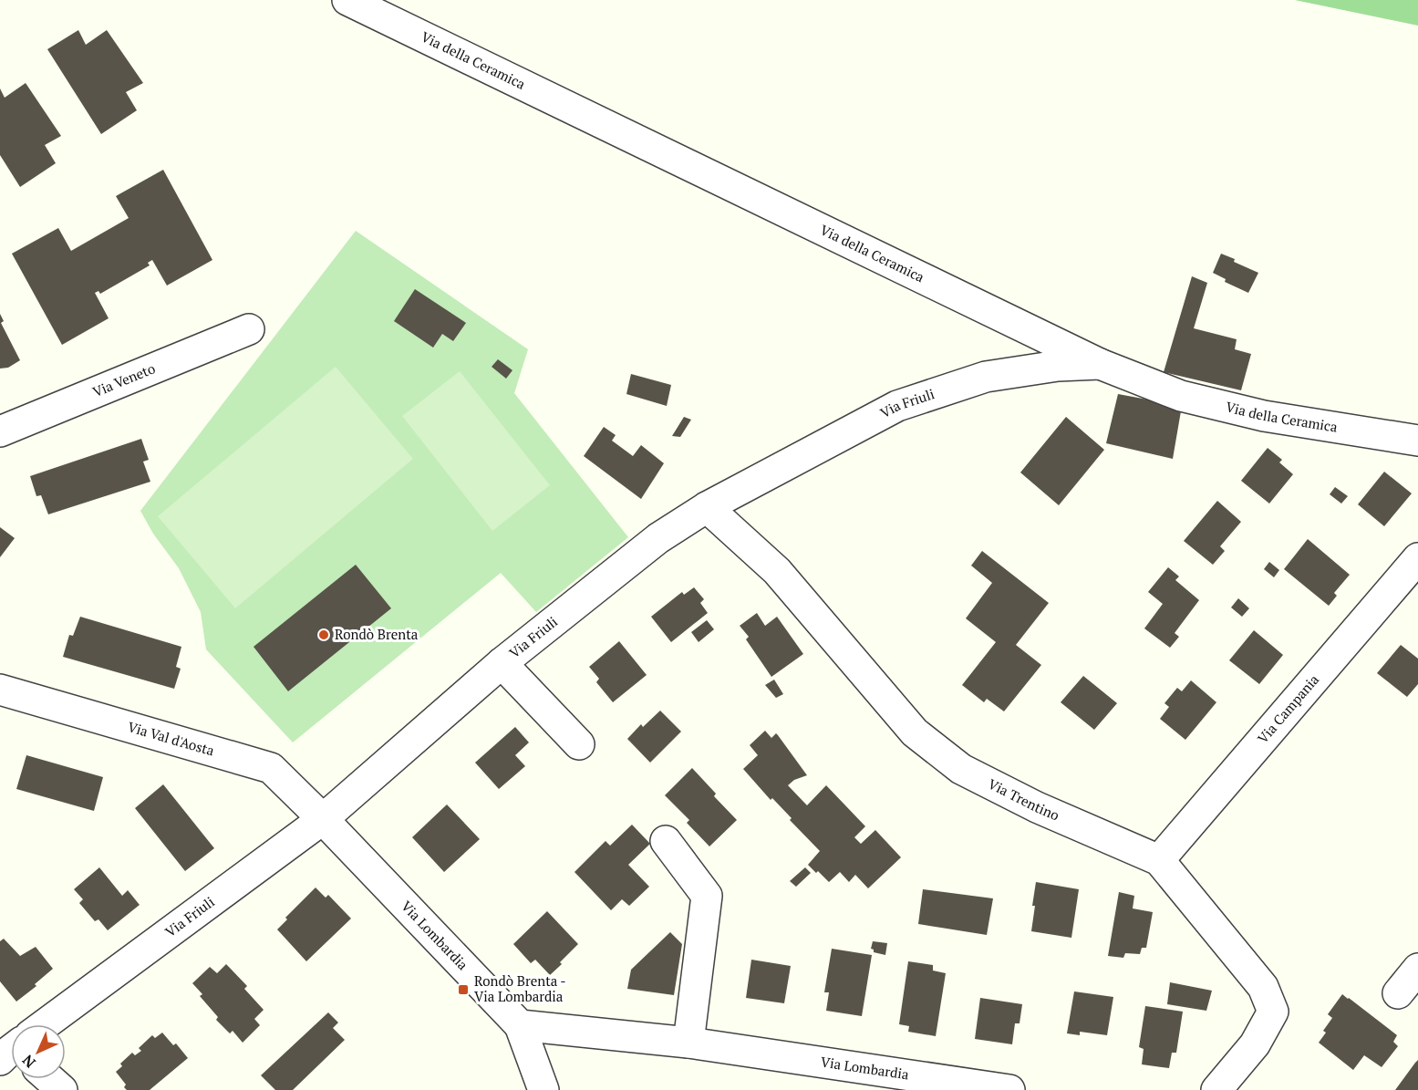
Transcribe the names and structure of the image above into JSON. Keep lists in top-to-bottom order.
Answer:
{
  "streets": {
    "street": [
      "Via della Ceramica",
      "Via Veneto",
      "Via Friuli",
      "Via Campania",
      "Via Val d'Aosta",
      "Via Trentino",
      "Via Lombardia"
    ]
  },
  "crossings": [
    ["Via della Ceramica", "Via Friuli"],
    ["Via Friuli", "Via Val d'Aosta"],
    ["Via Friuli", "Via Trentino"],
    ["Via Friuli", "Via Lombardia"],
    ["Via Campania", "Via Trentino"],
    ["Via Val d'Aosta", "Via Lombardia"]
  ],
  "places": {
    "other": ["Rondò Brenta"],
    "transit": ["Rondò Brenta - Via Lombardia"]
  },
  "north": "bottom left"
}
